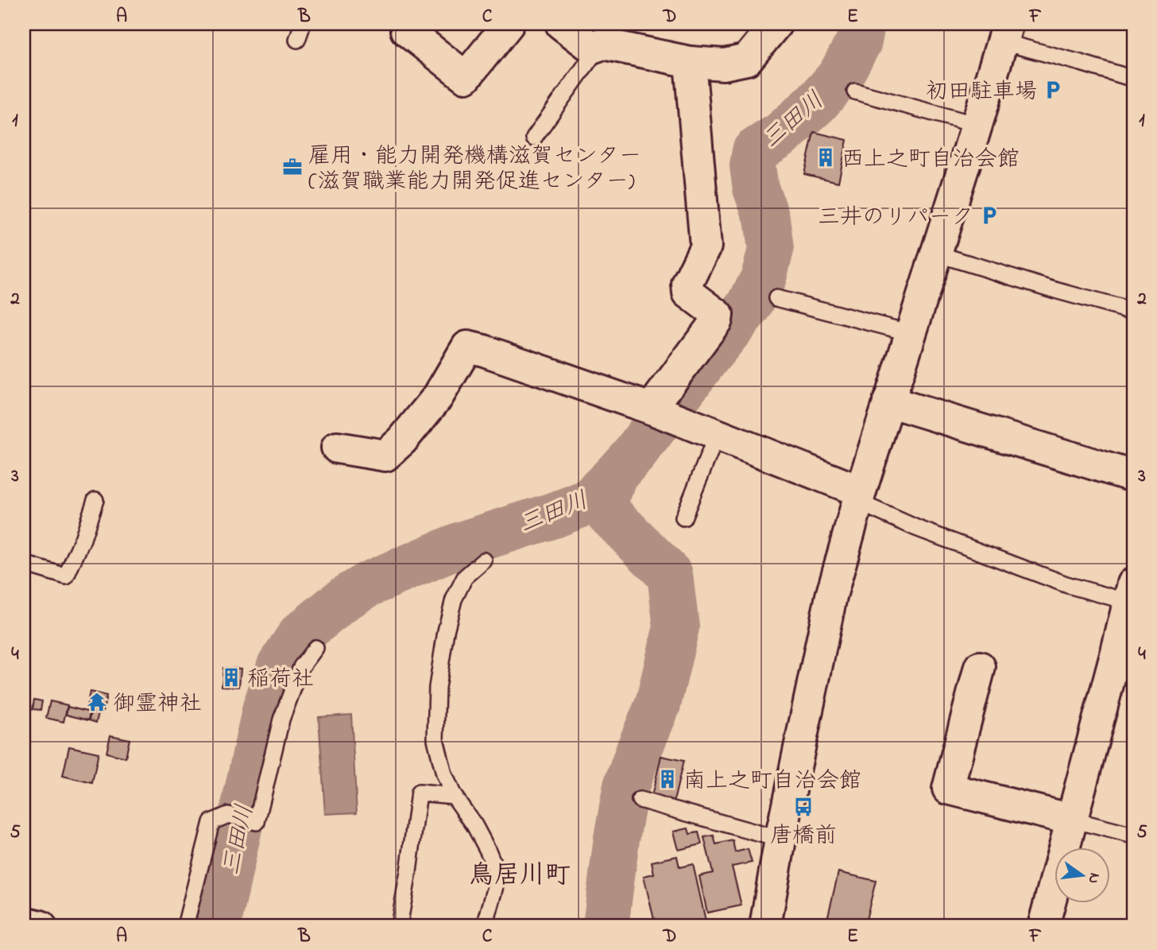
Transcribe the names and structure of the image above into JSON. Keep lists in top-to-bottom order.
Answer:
{
  "districts": ["鳥居川町"],
  "water": ["三田川"],
  "places": {
    "parking": ["初田駐車場", "三井のリパーク"],
    "building": ["西上之町自治会館", "稲荷社", "南上之町自治会館"],
    "office": ["雇用・能力開発機構滋賀センター (滋賀職業能力開発促進センター)"],
    "temple": ["御霊神社"],
    "bus stop": ["唐橋前"]
  },
  "north": "right",
  "grid": {
    "columns": [
      "A",
      "B",
      "C",
      "D",
      "E",
      "F"
    ],
    "rows": [
      "1",
      "2",
      "3",
      "4",
      "5"
    ]
  }
}
